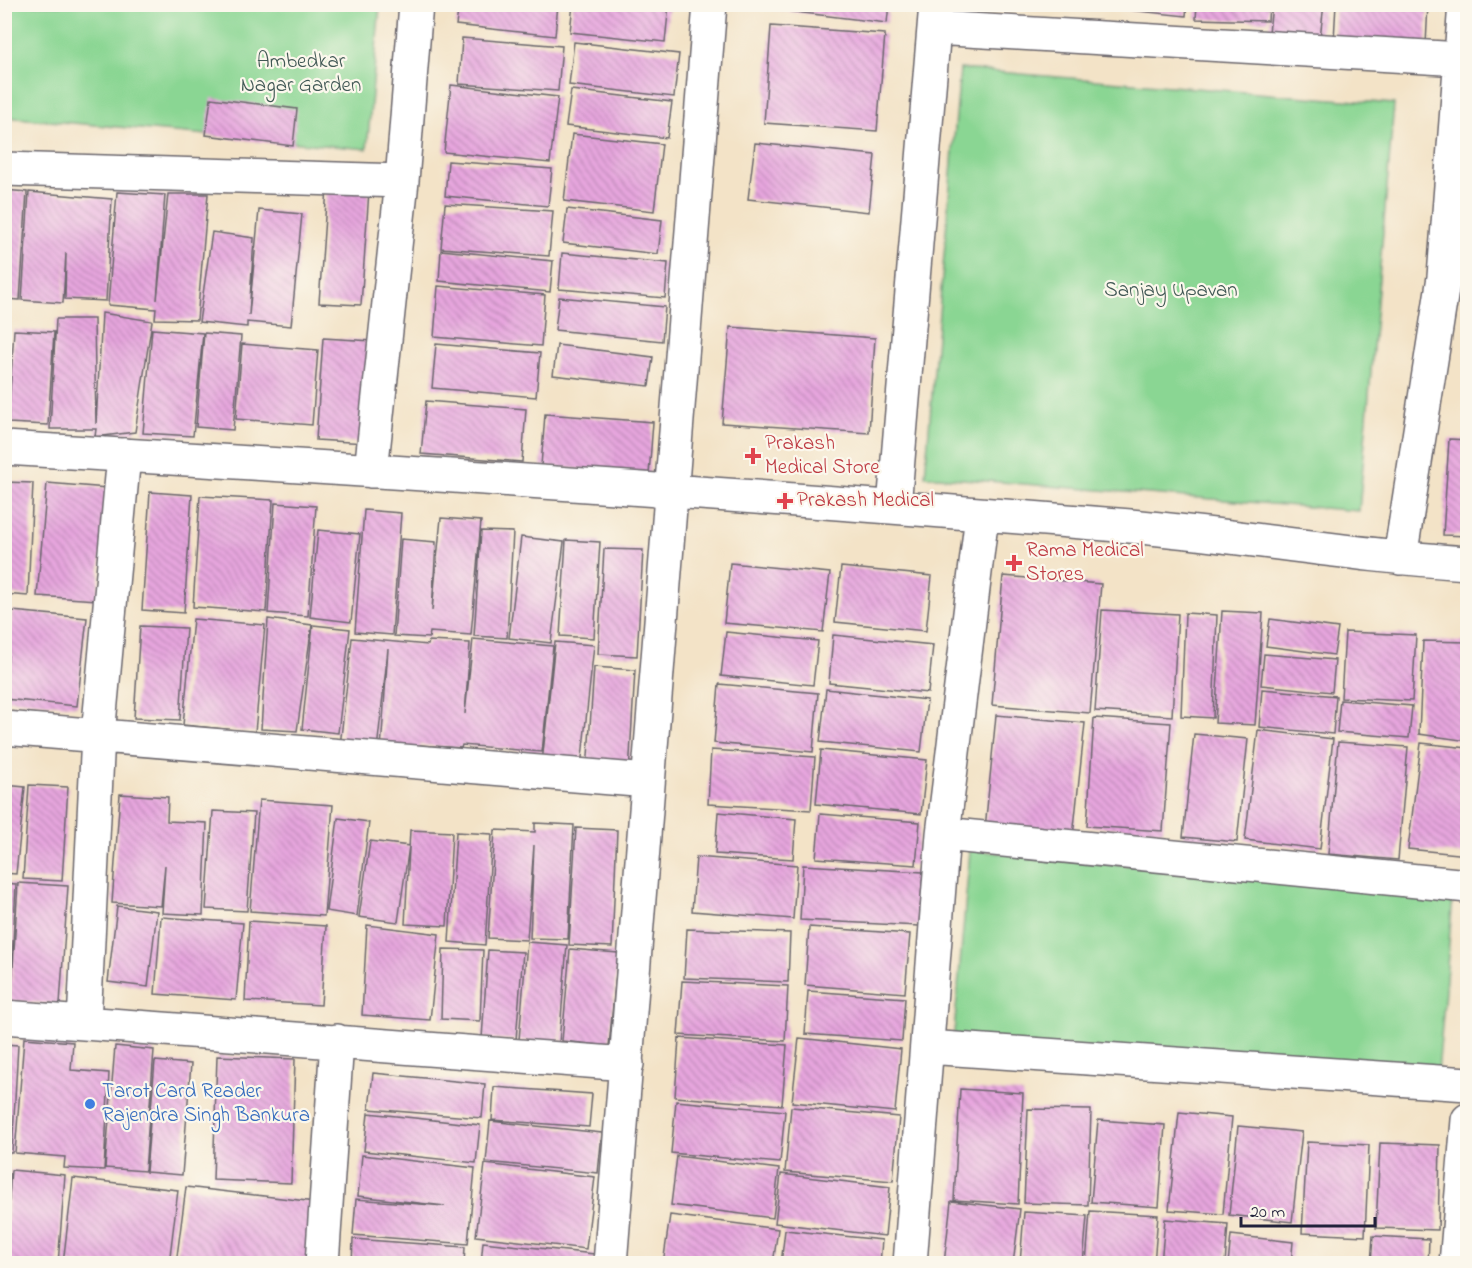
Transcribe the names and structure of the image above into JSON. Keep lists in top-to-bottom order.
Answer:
{
  "parks": ["Ambedkar Nagar Garden", "Sanjay Upavan"],
  "places": {
    "health": ["Prakash Medical Store", "Prakash Medical", "Rama Medical Stores"],
    "other": ["Tarot Card Reader Rajendra Singh Bankura"]
  },
  "scale_bar": "20 m"
}
